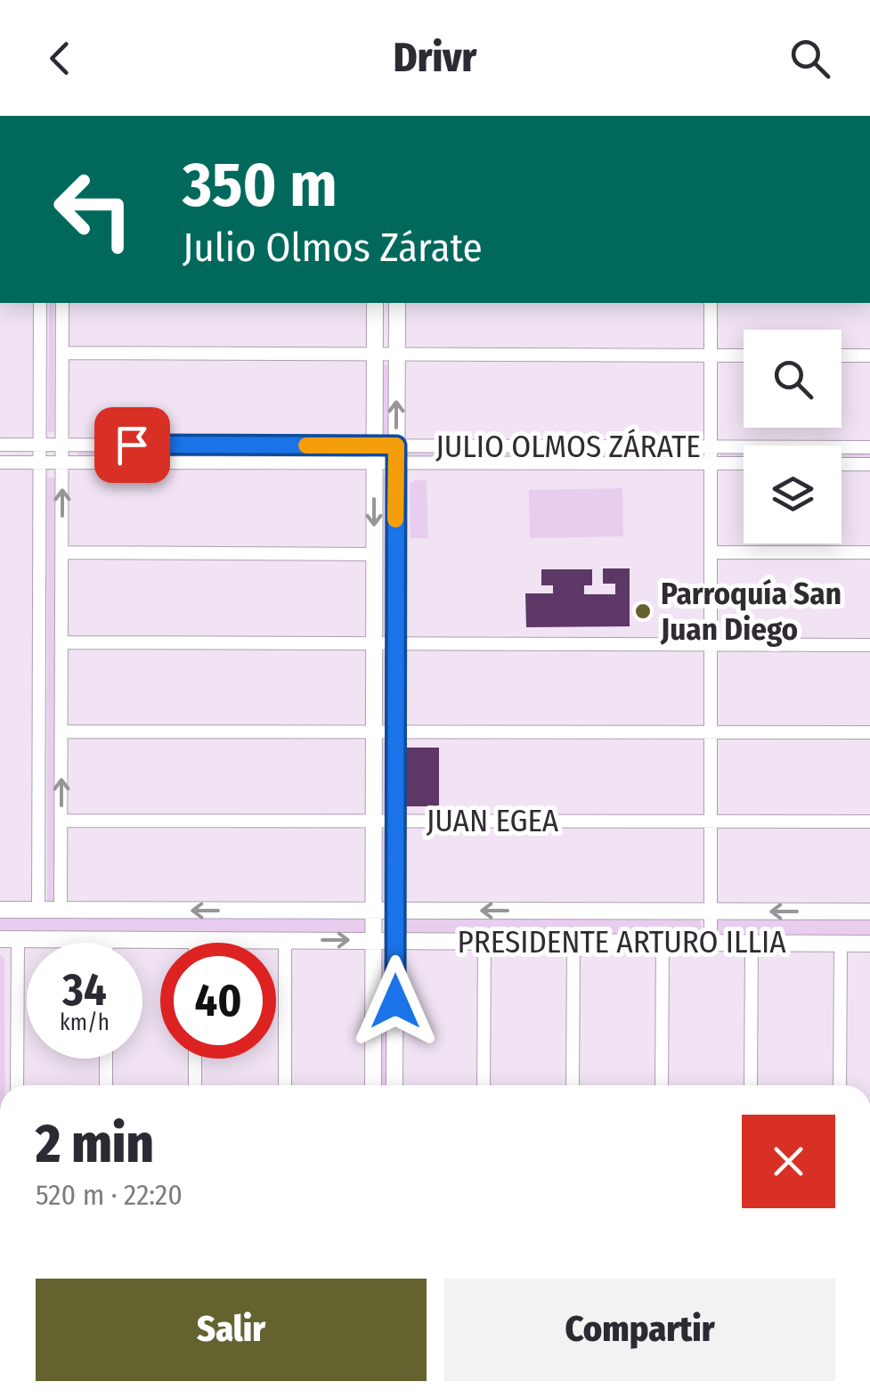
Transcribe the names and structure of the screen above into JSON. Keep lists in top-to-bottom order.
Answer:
{
  "streets": {
    "street": ["JULIO OLMOS ZÁRATE", "JUAN EGEA", "PRESIDENTE ARTURO ILLIA"]
  },
  "places": ["Parroquía San Juan Diego"],
  "page": {
    "header": "Drivr",
    "turn": ["350 m", "Julio Olmos Zárate"],
    "speed": "34 km/h",
    "limit": "40",
    "heading": ["2 min", "520 m · 22:20"],
    "buttons": ["Salir", "Compartir"]
  }
}
